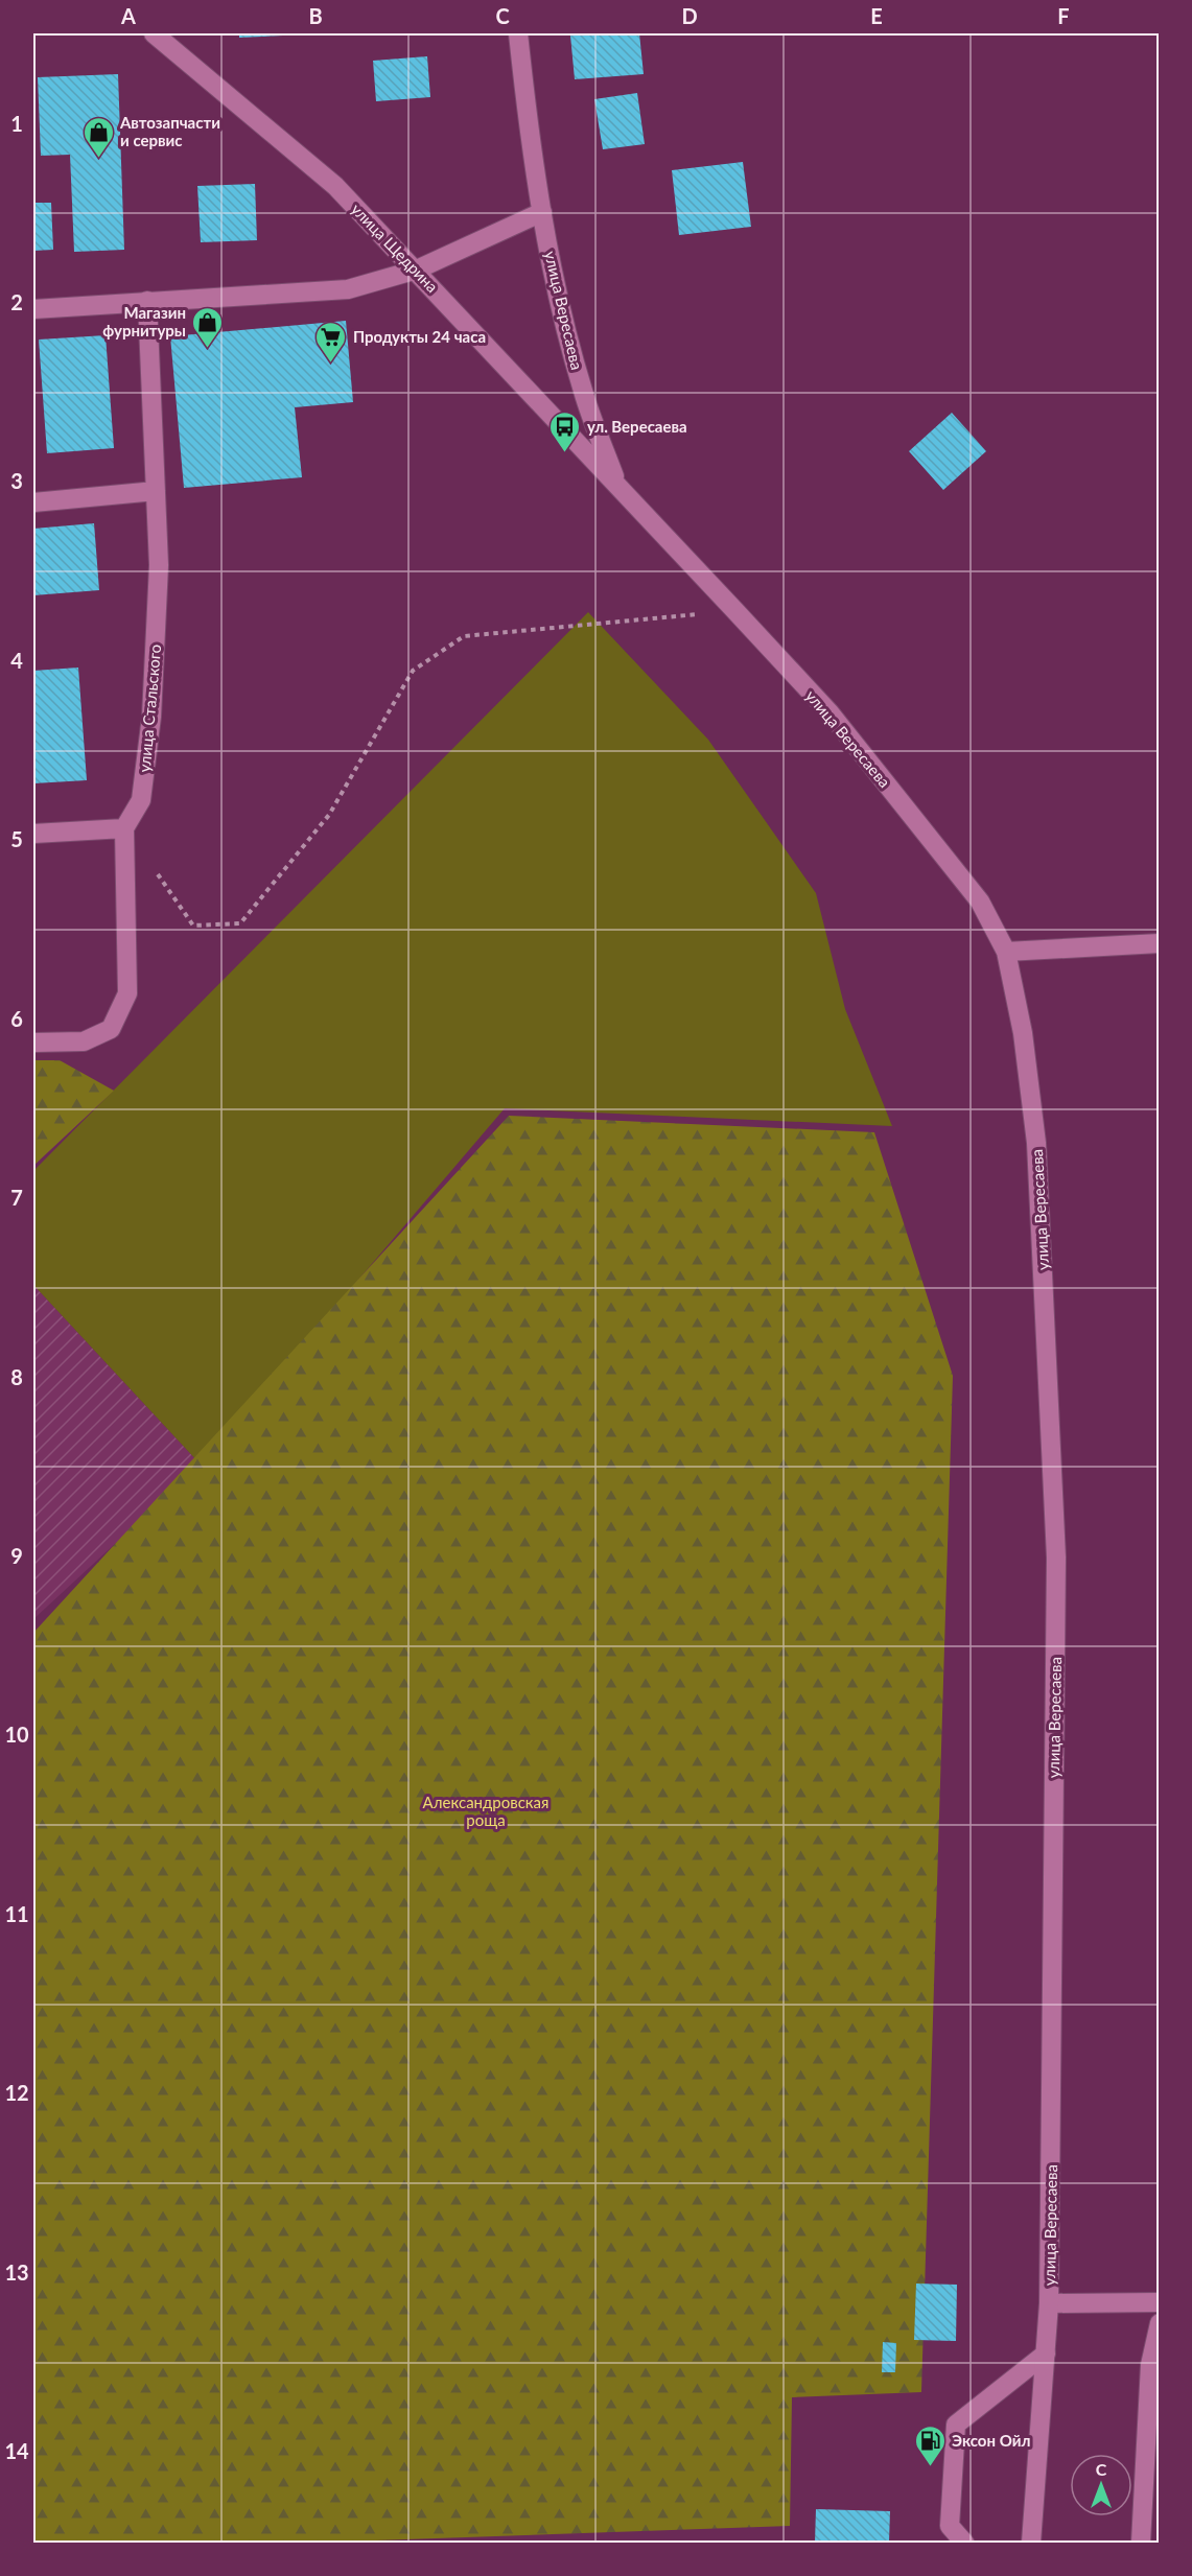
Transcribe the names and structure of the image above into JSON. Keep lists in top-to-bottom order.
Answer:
{
  "streets": {
    "main road": ["улица Щедрина", "улица Вересаева", "улица Стальского"]
  },
  "crossings": [
    ["улица Щедрина", "улица Вересаева"]
  ],
  "parks": ["Александровская роща"],
  "places": {
    "shop": ["Автозапчасти и сервис", "Магазин фурнитуры"],
    "supermarket": ["Продукты 24 часа"],
    "bus stop": ["ул. Вересаева"],
    "fuel station": ["Эксон Ойл"]
  },
  "north": "top",
  "grid": {
    "columns": [
      "A",
      "B",
      "C",
      "D",
      "E",
      "F"
    ],
    "rows": [
      "1",
      "2",
      "3",
      "4",
      "5",
      "6",
      "7",
      "8",
      "9",
      "10",
      "11",
      "12",
      "13",
      "14"
    ]
  }
}
